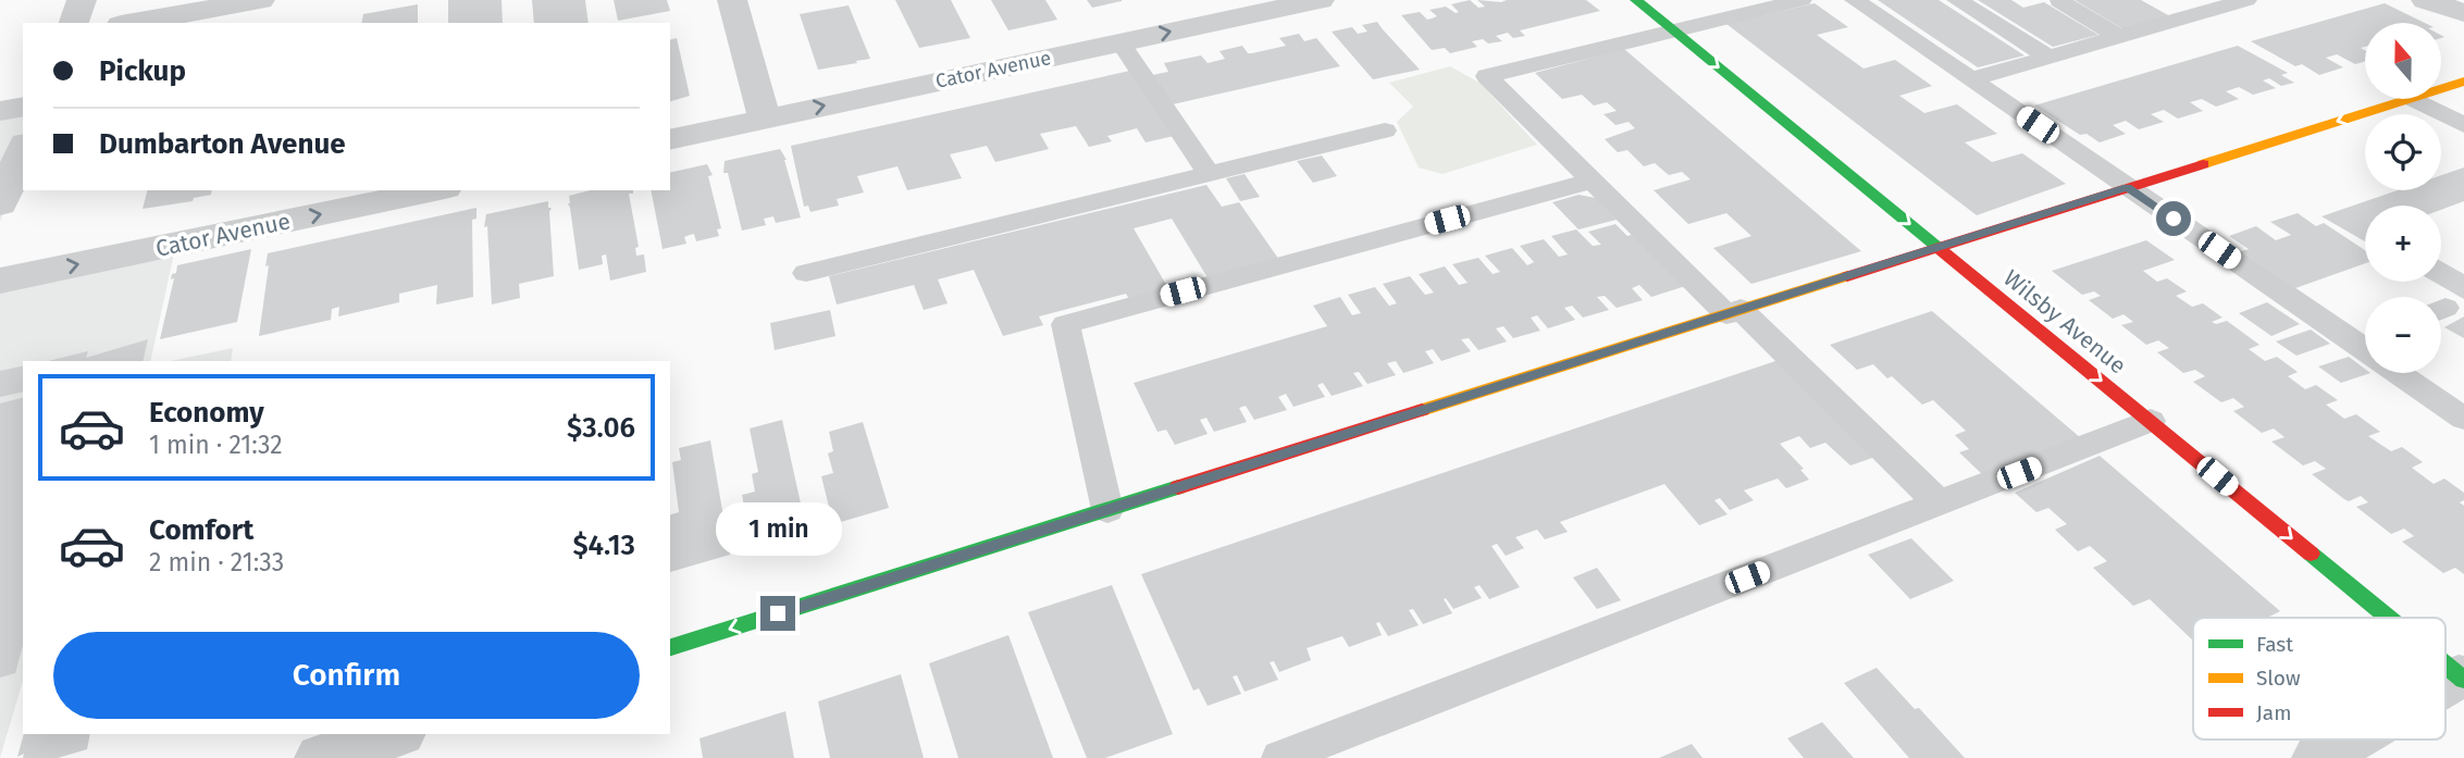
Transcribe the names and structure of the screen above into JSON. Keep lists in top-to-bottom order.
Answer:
{
  "streets": {
    "street": ["Cator Avenue", "Wilsby Avenue"]
  },
  "one_way": ["Cator Avenue", "Wilsby Avenue"],
  "legend": ["Fast", "Slow", "Jam"],
  "north": "top",
  "page": {
    "map_buttons": ["+", "−"],
    "banner": ["Pickup", "Dumbarton Avenue"],
    "list": [
      {
        "name": "Economy",
        "note": "1 min · 21:32",
        "value": "$3.06"
      },
      {
        "name": "Comfort",
        "note": "2 min · 21:33",
        "value": "$4.13"
      }
    ],
    "bubble": "1 min",
    "buttons": "Confirm"
  }
}
